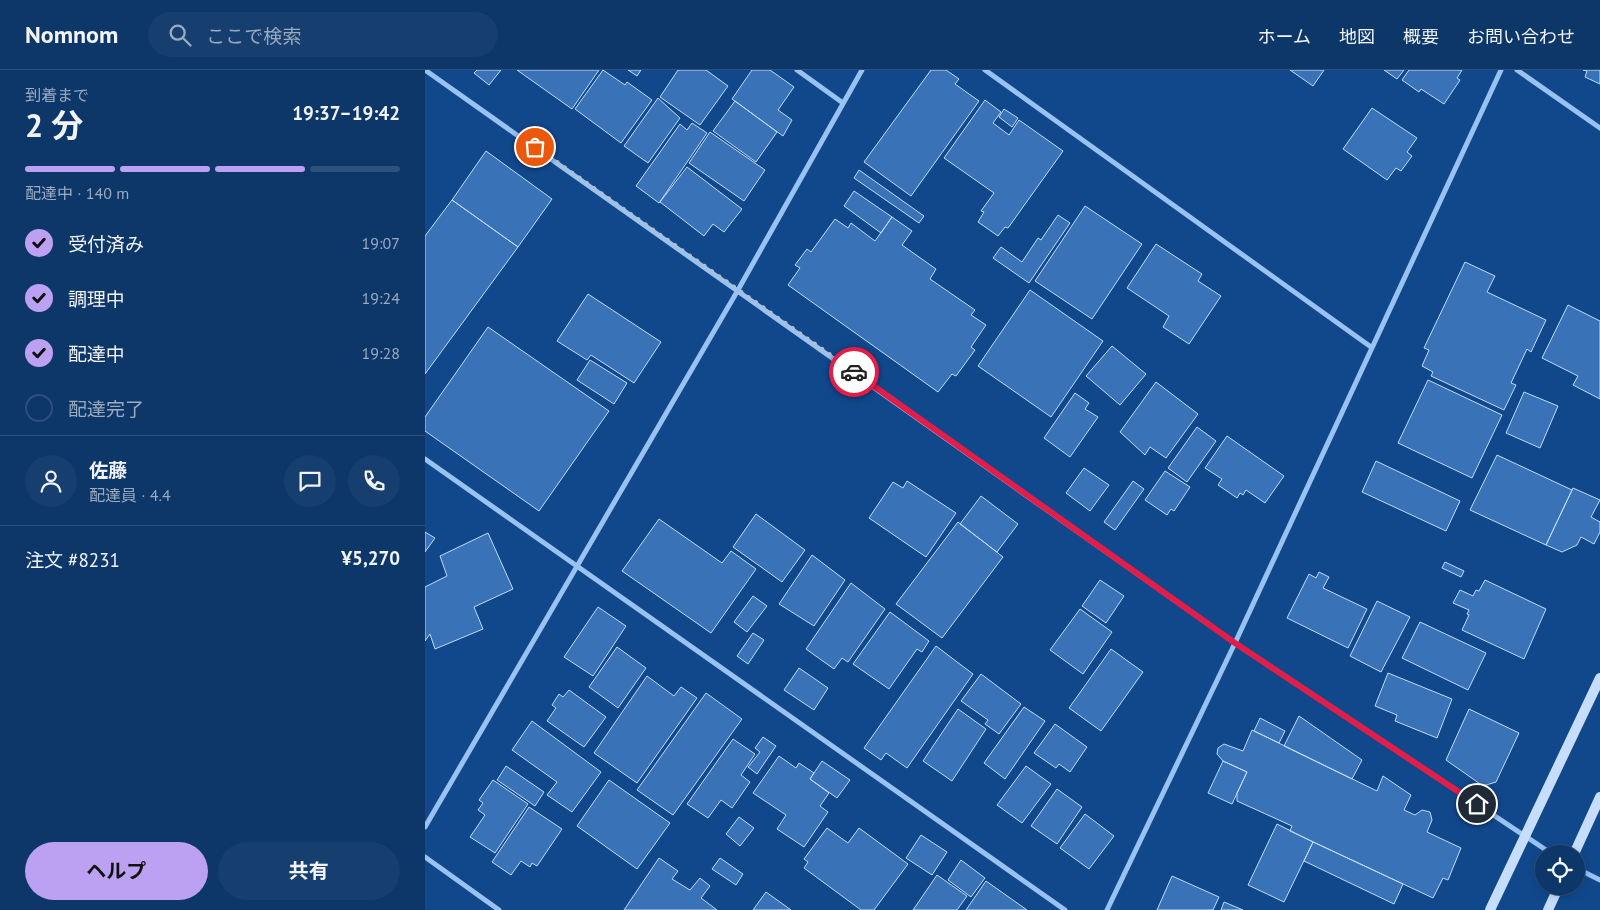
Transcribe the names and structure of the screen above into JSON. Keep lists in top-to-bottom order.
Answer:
{
  "page": {
    "header": "Nomnom",
    "search": "ここで検索",
    "nav": [
      "ホーム",
      "地図",
      "概要",
      "お問い合わせ"
    ],
    "heading": ["2 分", "到着まで", "19:37–19:42"],
    "panel": [
      "佐藤",
      "配達員 · 4.4",
      "注文 #8231",
      "¥5,270"
    ],
    "bar": "配達中 · 140 m",
    "list": [
      ["受付済み", "19:07"],
      ["調理中", "19:24"],
      ["配達中", "19:28"],
      "配達完了"
    ],
    "buttons": ["ヘルプ", "共有"]
  }
}
